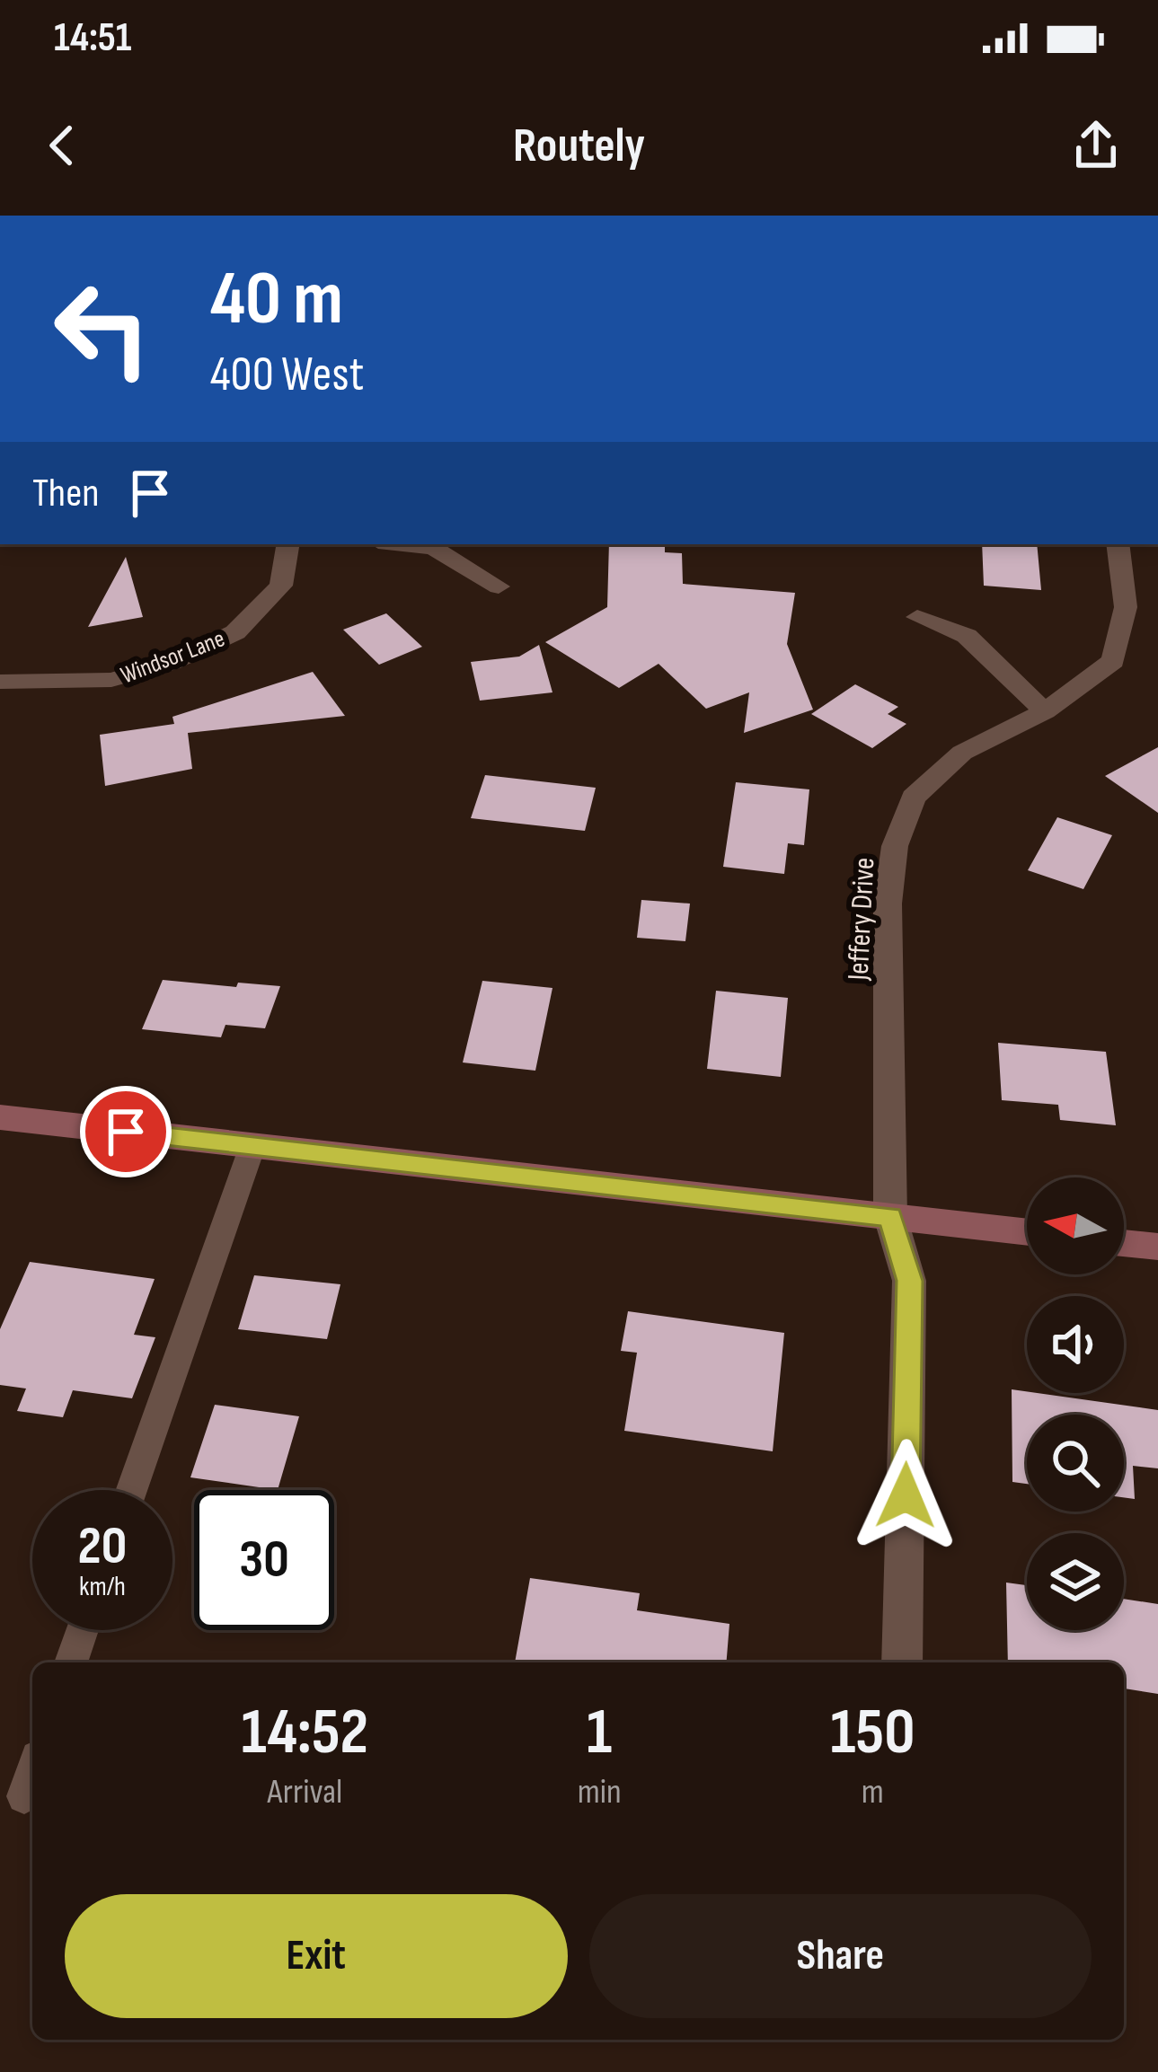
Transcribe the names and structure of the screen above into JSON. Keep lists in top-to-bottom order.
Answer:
{
  "streets": {
    "street": ["Windsor Lane", "Jeffery Drive"]
  },
  "north": "left",
  "page": {
    "status": "14:51",
    "header": "Routely",
    "turn": ["40 m", "400 West"],
    "then": "Then",
    "speed": "20 km/h",
    "limit": "30",
    "eta": [
      "14:52",
      "Arrival",
      "1",
      "min",
      "150",
      "m"
    ],
    "buttons": ["Exit", "Share"]
  }
}
